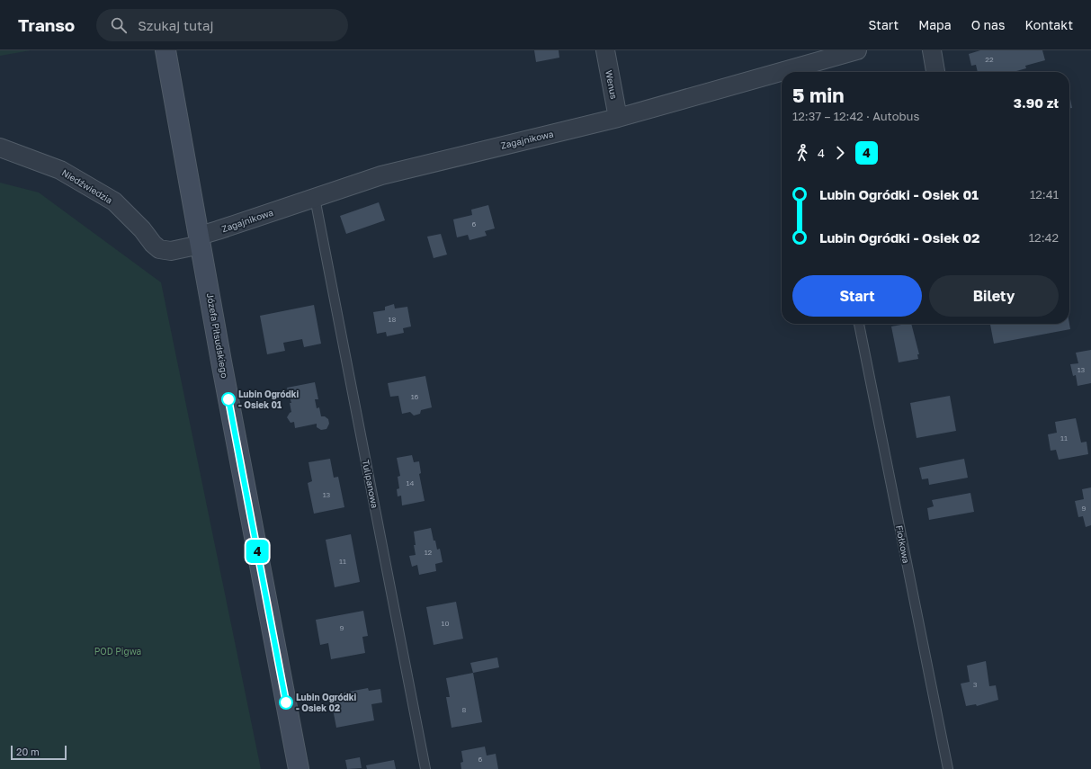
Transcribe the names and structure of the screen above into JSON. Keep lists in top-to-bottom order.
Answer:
{
  "streets": {
    "street": [
      "Wenus",
      "Zagajnikowa",
      "Niedźwiedzia",
      "Józefa Piłsudskiego"
    ],
    "lane": ["Tulipanowa", "Fiołkowa"]
  },
  "crossings": [
    ["Wenus", "Zagajnikowa"],
    ["Zagajnikowa", "Niedźwiedzia"],
    ["Zagajnikowa", "Józefa Piłsudskiego"],
    ["Zagajnikowa", "Tulipanowa"],
    ["Niedźwiedzia", "Józefa Piłsudskiego"]
  ],
  "parks": ["POD Pigwa"],
  "places": ["Lubin Ogródki - Osiek 01", "Lubin Ogródki - Osiek 02"],
  "lines": ["bus line 4"],
  "house_numbers": [
    "22",
    "6",
    "18",
    "13",
    "16",
    "11",
    "14",
    "13",
    "9",
    "12",
    "11",
    "10",
    "9",
    "3",
    "8",
    "6"
  ],
  "scale_bar": "20 m",
  "page": {
    "header": "Transo",
    "search": "Szukaj tutaj",
    "nav": [
      "Start",
      "Mapa",
      "O nas",
      "Kontakt"
    ],
    "on_map": "4",
    "heading": ["5 min", "12:37 – 12:42 · Autobus", "3.90 zł"],
    "legs": ["4", "4"],
    "list": [
      {
        "name": "Lubin Ogródki - Osiek 01",
        "value": "12:41"
      },
      {
        "name": "Lubin Ogródki - Osiek 02",
        "value": "12:42"
      }
    ],
    "buttons": ["Start", "Bilety"],
    "scale": "20 m"
  }
}
